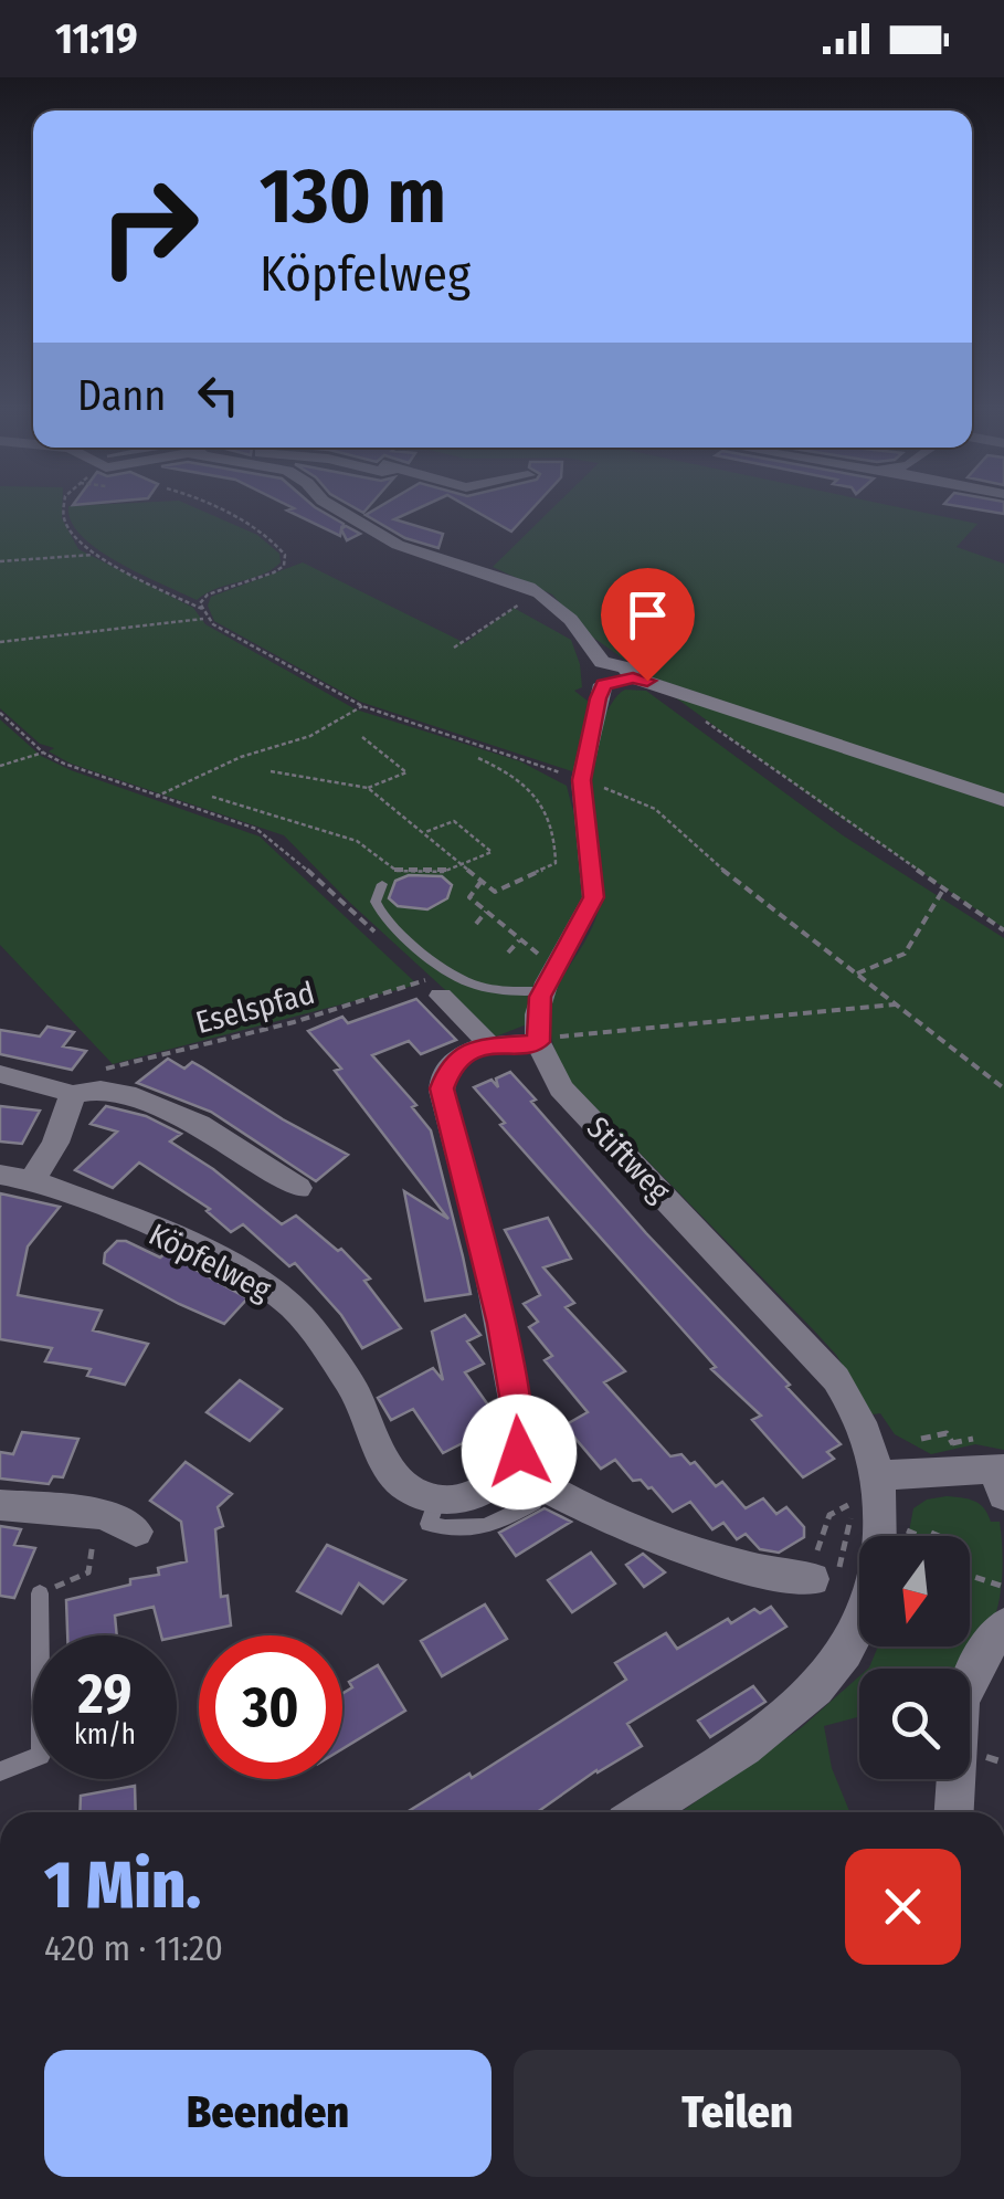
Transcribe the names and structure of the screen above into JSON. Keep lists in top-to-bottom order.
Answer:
{
  "streets": {
    "street": ["Stiftweg", "Köpfelweg"],
    "path": ["Eselspfad"]
  },
  "north": "bottom",
  "page": {
    "status": "11:19",
    "turn": ["130 m", "Köpfelweg"],
    "then": "Dann",
    "speed": "29 km/h",
    "limit": "30",
    "heading": ["1 Min.", "420 m · 11:20"],
    "buttons": ["Beenden", "Teilen"]
  }
}
